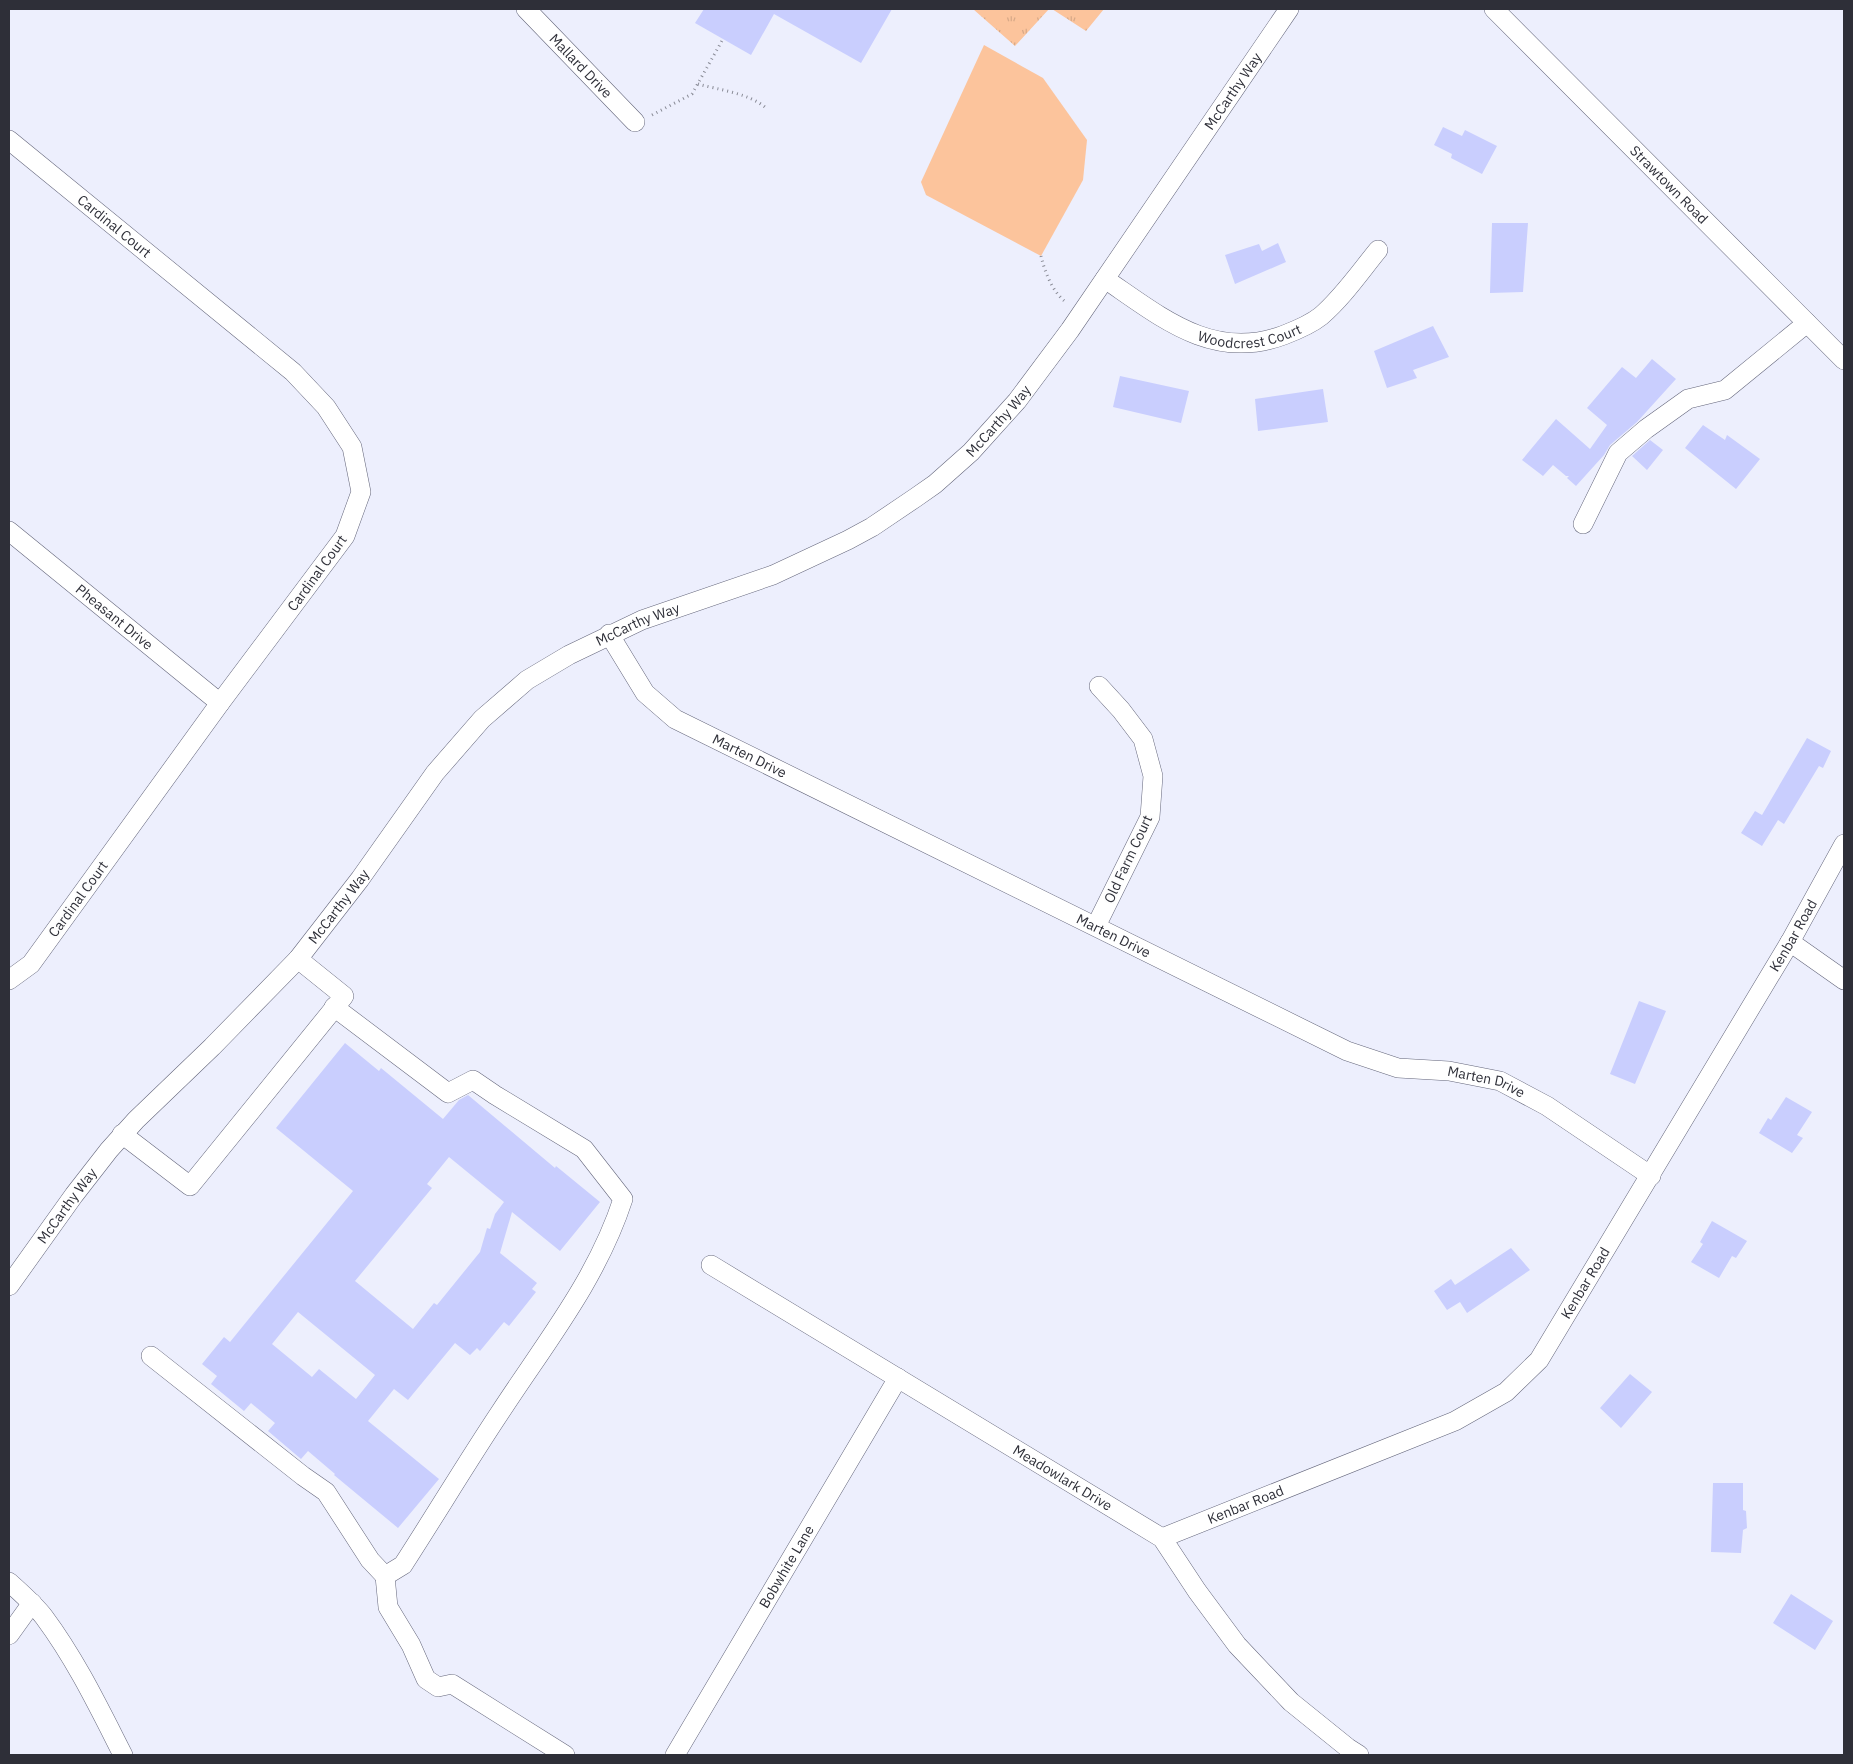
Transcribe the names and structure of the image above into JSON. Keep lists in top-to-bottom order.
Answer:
{
  "streets": {
    "street": [
      "Mallard Drive",
      "McCarthy Way",
      "Strawtown Road",
      "Cardinal Court",
      "Woodcrest Court",
      "Pheasant Drive",
      "Marten Drive",
      "Old Farm Court",
      "Kenbar Road",
      "Meadowlark Drive",
      "Bobwhite Lane"
    ]
  },
  "crossings": [
    ["McCarthy Way", "Woodcrest Court"],
    ["McCarthy Way", "Marten Drive"],
    ["Cardinal Court", "Pheasant Drive"],
    ["Marten Drive", "Old Farm Court"],
    ["Marten Drive", "Kenbar Road"],
    ["Kenbar Road", "Meadowlark Drive"],
    ["Meadowlark Drive", "Bobwhite Lane"]
  ]
}
